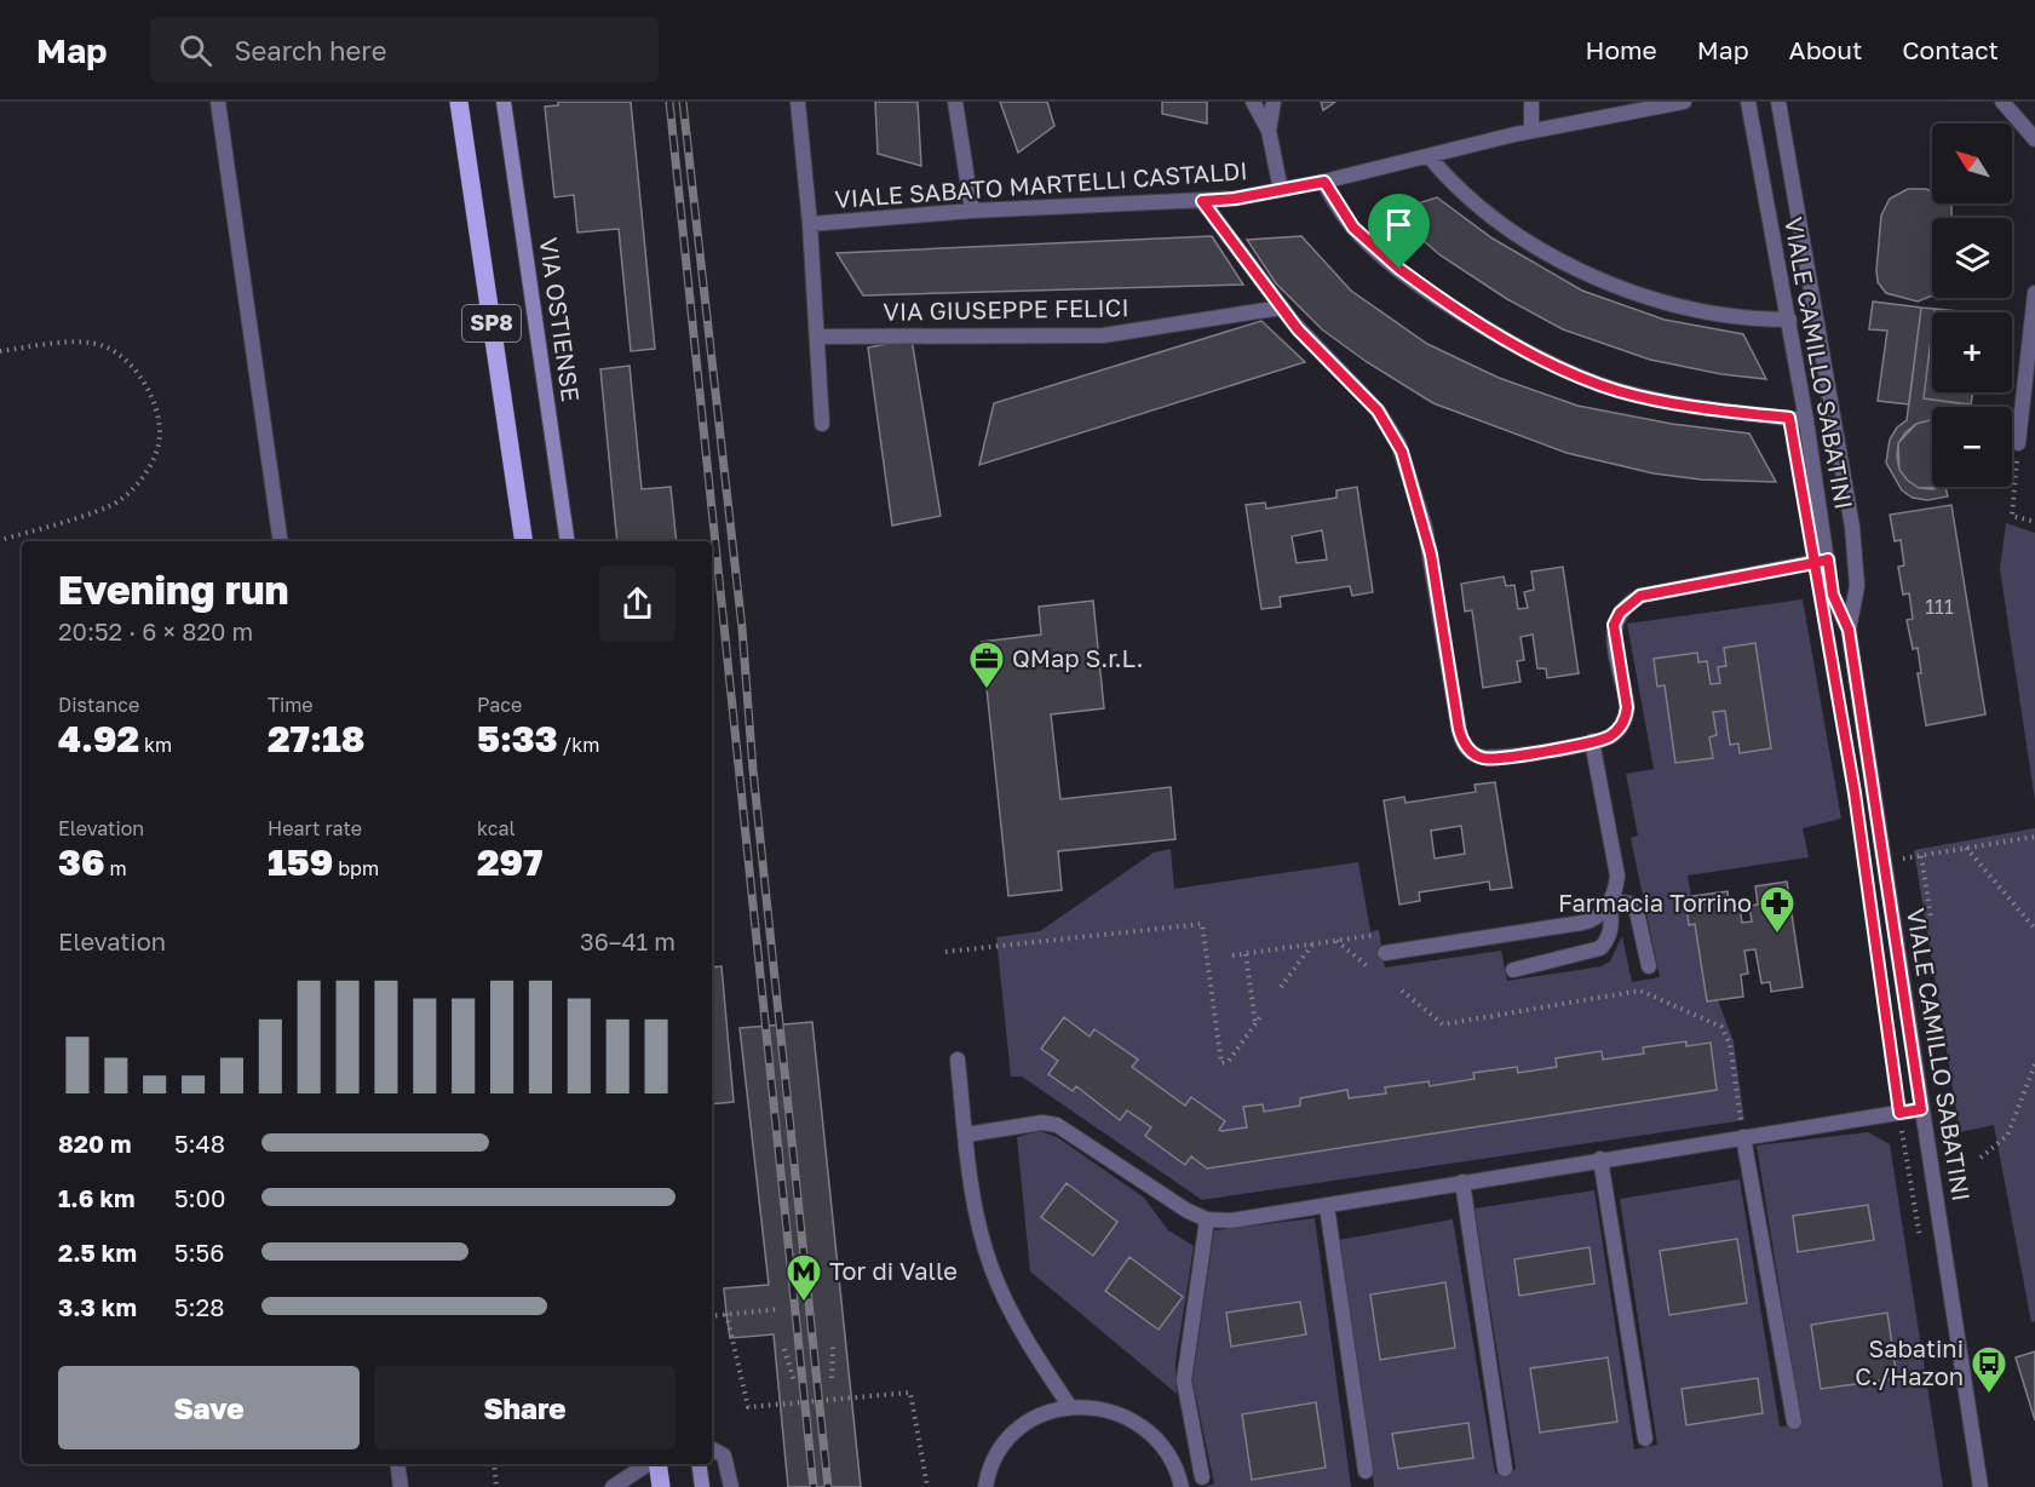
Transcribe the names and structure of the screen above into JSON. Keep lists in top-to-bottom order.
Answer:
{
  "streets": {
    "main road": ["VIA OSTIENSE", "SP8"],
    "street": ["VIALE SABATO MARTELLI CASTALDI", "VIA GIUSEPPE FELICI", "VIALE CAMILLO SABATINI"]
  },
  "crossings": [
    ["VIALE SABATO MARTELLI CASTALDI", "VIA GIUSEPPE FELICI"]
  ],
  "places": {
    "office": ["QMap S.r.L."],
    "pharmacy": ["Farmacia Torrino"],
    "metro station": ["Tor di Valle"],
    "bus stop": ["Sabatini C./Hazon"]
  },
  "house_numbers": ["111"],
  "north": "top left",
  "page": {
    "header": "Map",
    "search": "Search here",
    "nav": [
      "Home",
      "Map",
      "About",
      "Contact"
    ],
    "map_buttons": ["+", "−"],
    "heading": ["Evening run", "20:52 · 6 × 820 m"],
    "stats": [
      ["Distance", "4.92 km"],
      ["Time", "27:18"],
      ["Pace", "5:33 /km"],
      ["Elevation", "36 m"],
      ["Heart rate", "159 bpm"],
      ["kcal", "297"]
    ],
    "chart": ["Elevation", "36–41 m"],
    "list": [
      {
        "name": "820 m",
        "note": "5:48"
      },
      {
        "name": "1.6 km",
        "note": "5:00"
      },
      {
        "name": "2.5 km",
        "note": "5:56"
      },
      {
        "name": "3.3 km",
        "note": "5:28"
      }
    ],
    "buttons": ["Save", "Share"]
  }
}
